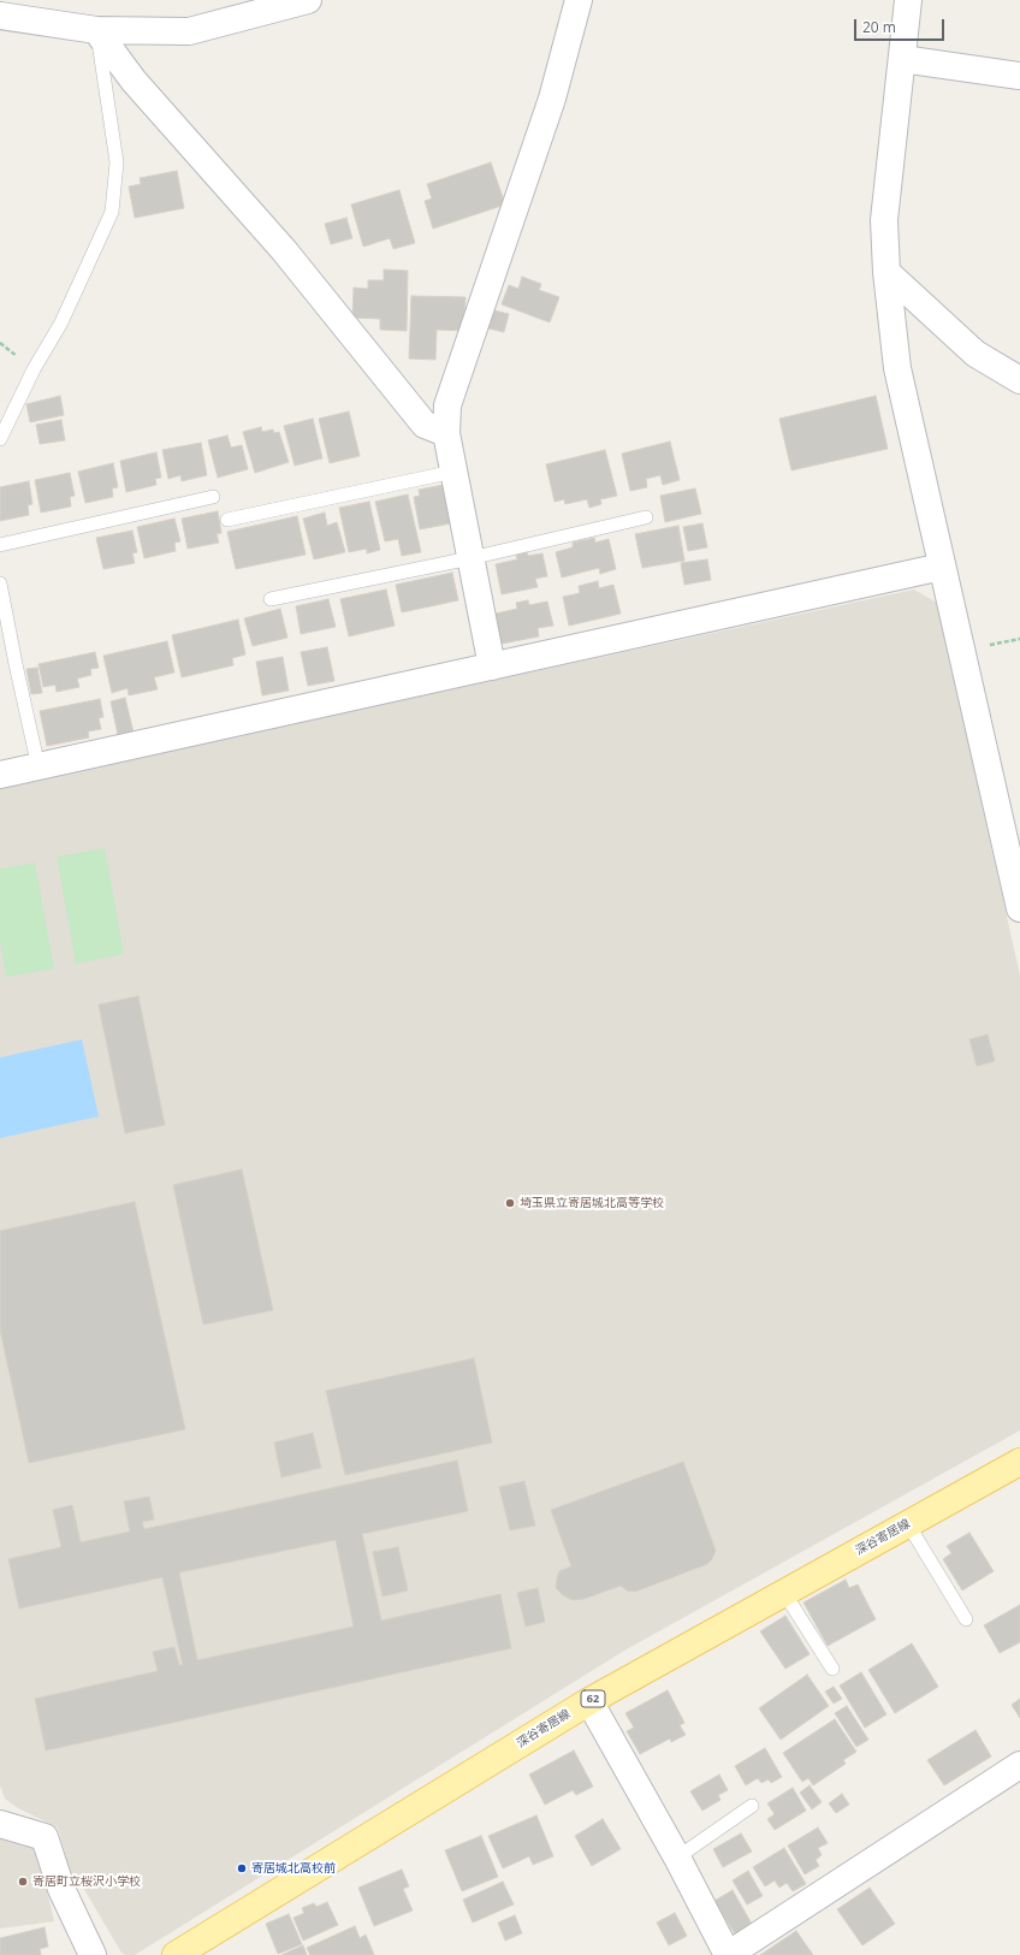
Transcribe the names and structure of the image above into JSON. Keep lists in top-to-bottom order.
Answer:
{
  "streets": {
    "main road": ["深谷寄居線", "62"]
  },
  "places": ["埼玉県立寄居城北高等学校", "寄居城北高校前", "寄居町立桜沢小学校"],
  "scale_bar": "20 m"
}
